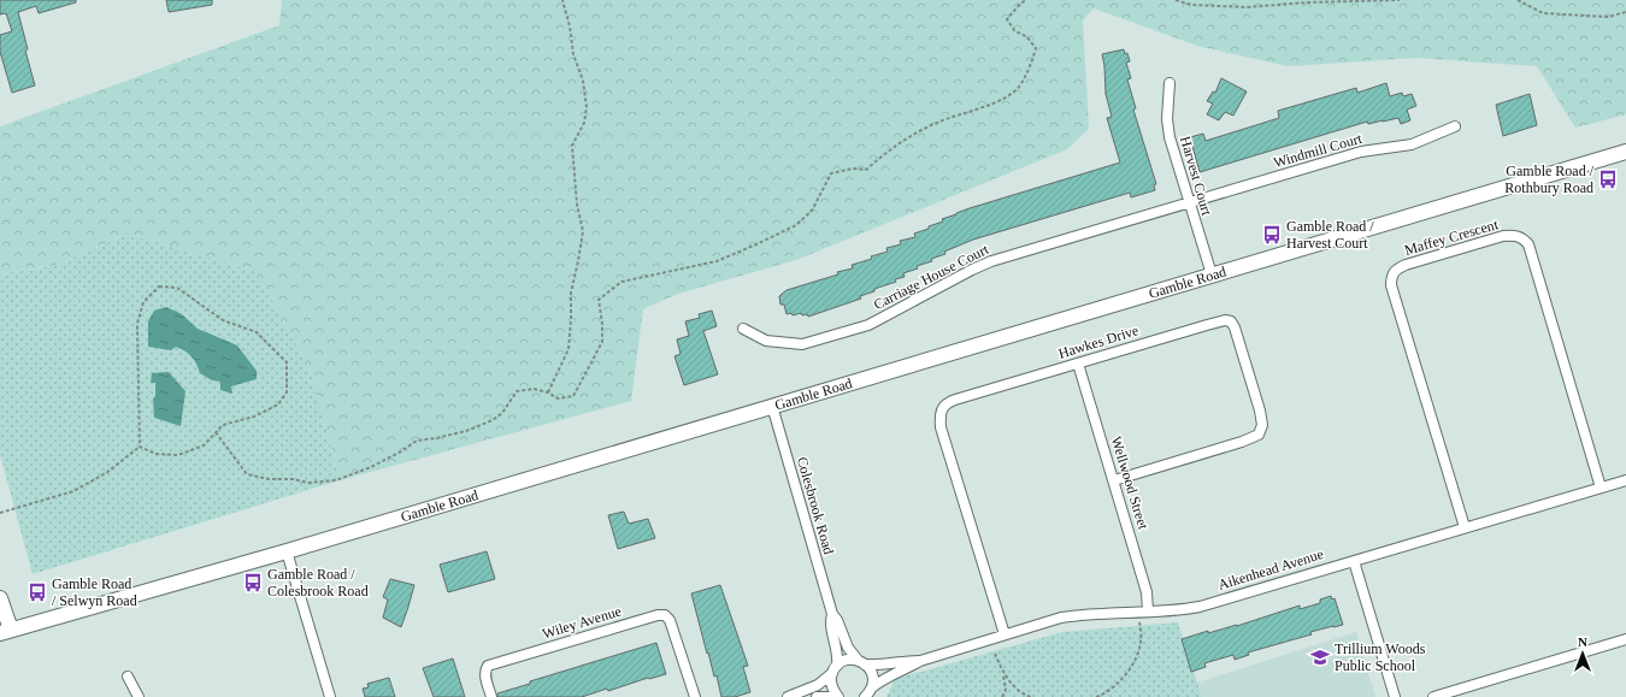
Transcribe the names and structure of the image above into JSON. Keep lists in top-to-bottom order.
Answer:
{
  "streets": {
    "main road": ["Gamble Road"],
    "street": [
      "Windmill Court",
      "Harvest Court",
      "Maffey Crescent",
      "Carriage House Court",
      "Hawkes Drive",
      "Wellwood Street",
      "Colesbrook Road",
      "Aikenhead Avenue",
      "Wiley Avenue"
    ]
  },
  "crossings": [
    ["Windmill Court", "Harvest Court"],
    ["Windmill Court", "Carriage House Court"],
    ["Harvest Court", "Carriage House Court"],
    ["Harvest Court", "Gamble Road"],
    ["Maffey Crescent", "Aikenhead Avenue"],
    ["Gamble Road", "Colesbrook Road"],
    ["Hawkes Drive", "Wellwood Street"],
    ["Hawkes Drive", "Aikenhead Avenue"],
    ["Wellwood Street", "Aikenhead Avenue"],
    ["Colesbrook Road", "Aikenhead Avenue"]
  ],
  "places": {
    "bus stop": [
      "Gamble Road / Rothbury Road",
      "Gamble Road / Harvest Court",
      "Gamble Road / Colesbrook Road",
      "Gamble Road / Selwyn Road"
    ],
    "school or university": ["Trillium Woods Public School"]
  },
  "north": "top"
}
